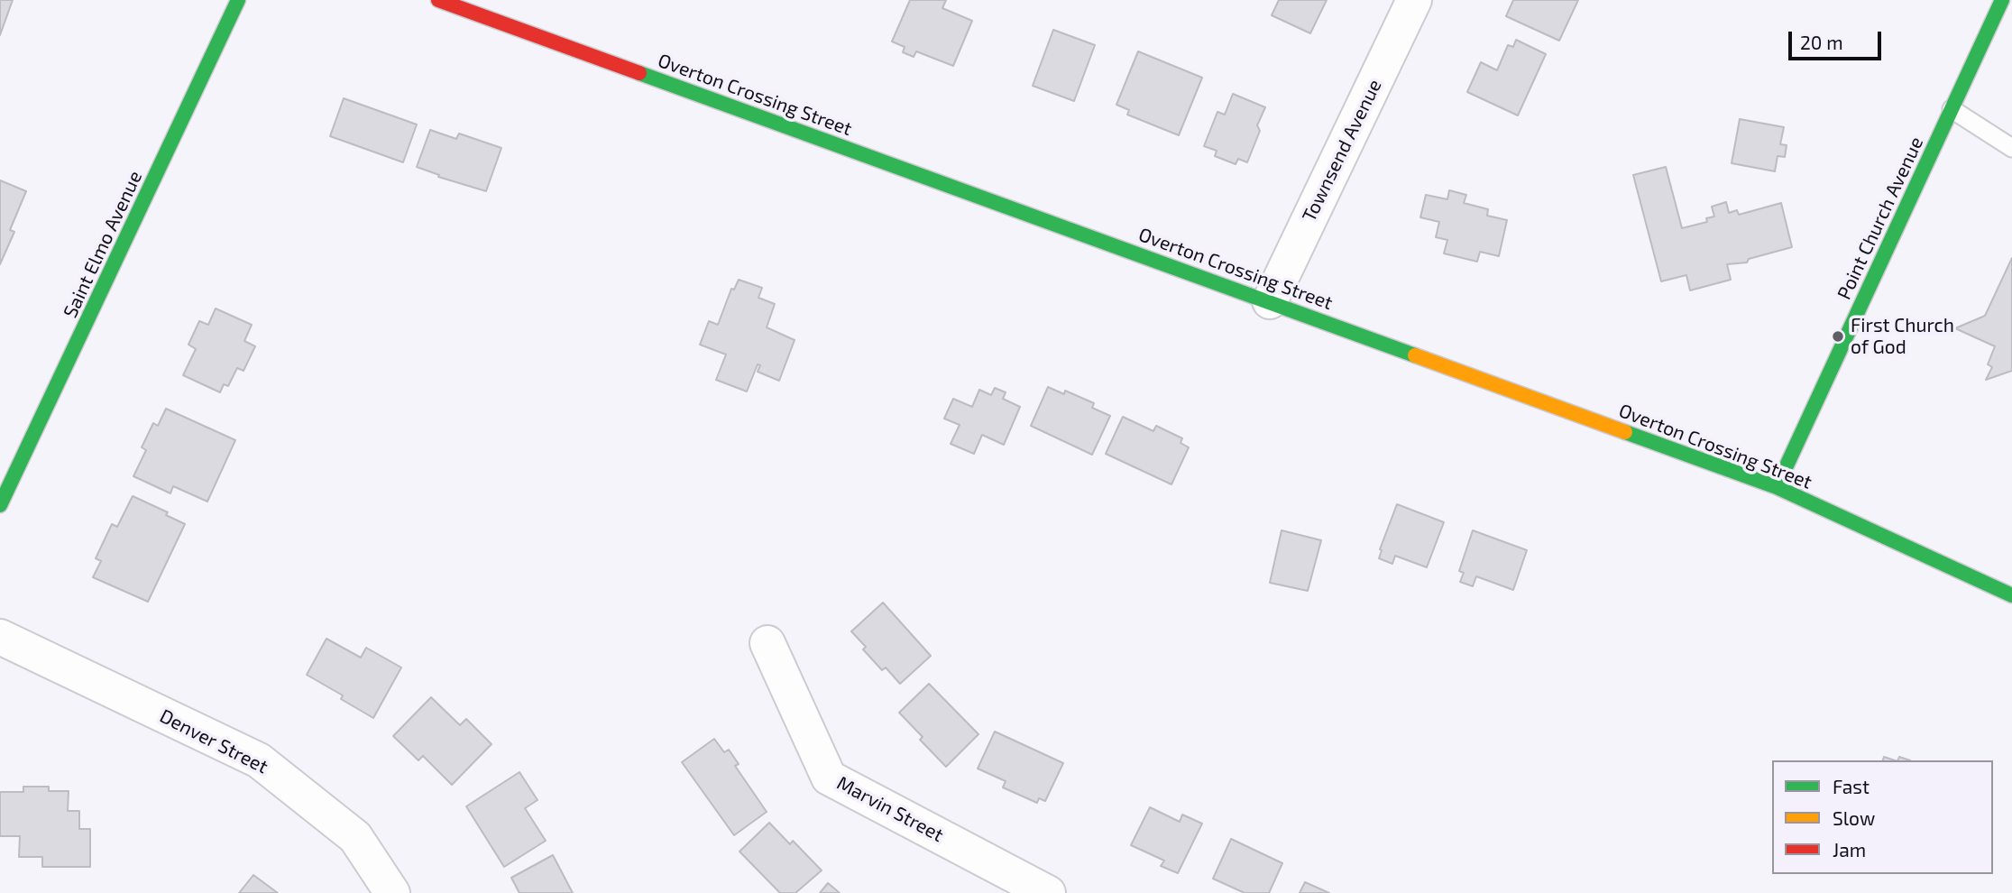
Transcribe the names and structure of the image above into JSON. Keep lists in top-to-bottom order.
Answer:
{
  "streets": {
    "street": [
      "Overton Crossing Street",
      "Townsend Avenue",
      "Point Church Avenue",
      "Saint Elmo Avenue",
      "Denver Street",
      "Marvin Street"
    ]
  },
  "crossings": [
    ["Overton Crossing Street", "Townsend Avenue"],
    ["Overton Crossing Street", "Point Church Avenue"]
  ],
  "places": ["First Church of God"],
  "legend": ["Fast", "Slow", "Jam"],
  "scale_bar": "20 m"
}
